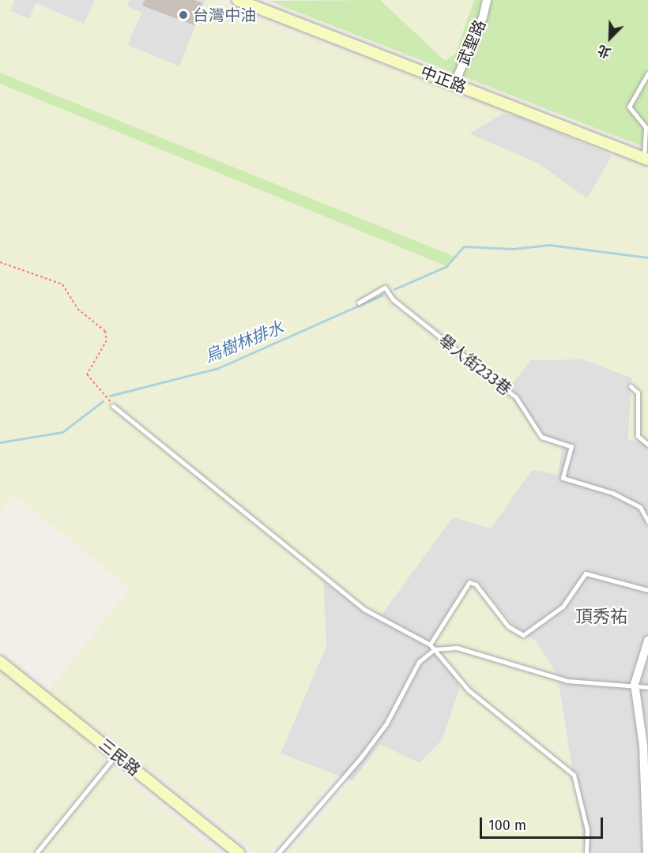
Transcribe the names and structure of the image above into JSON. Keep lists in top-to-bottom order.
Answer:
{
  "streets": {
    "main road": ["中正路", "三民路"],
    "street": ["武聖路"],
    "lane": ["舉人街233巷"]
  },
  "crossings": [
    ["武聖路", "中正路"]
  ],
  "districts": ["頂秀祐"],
  "water": ["烏樹林排水"],
  "places": ["台灣中油"],
  "scale_bar": "100 m",
  "north": "bottom left"
}
